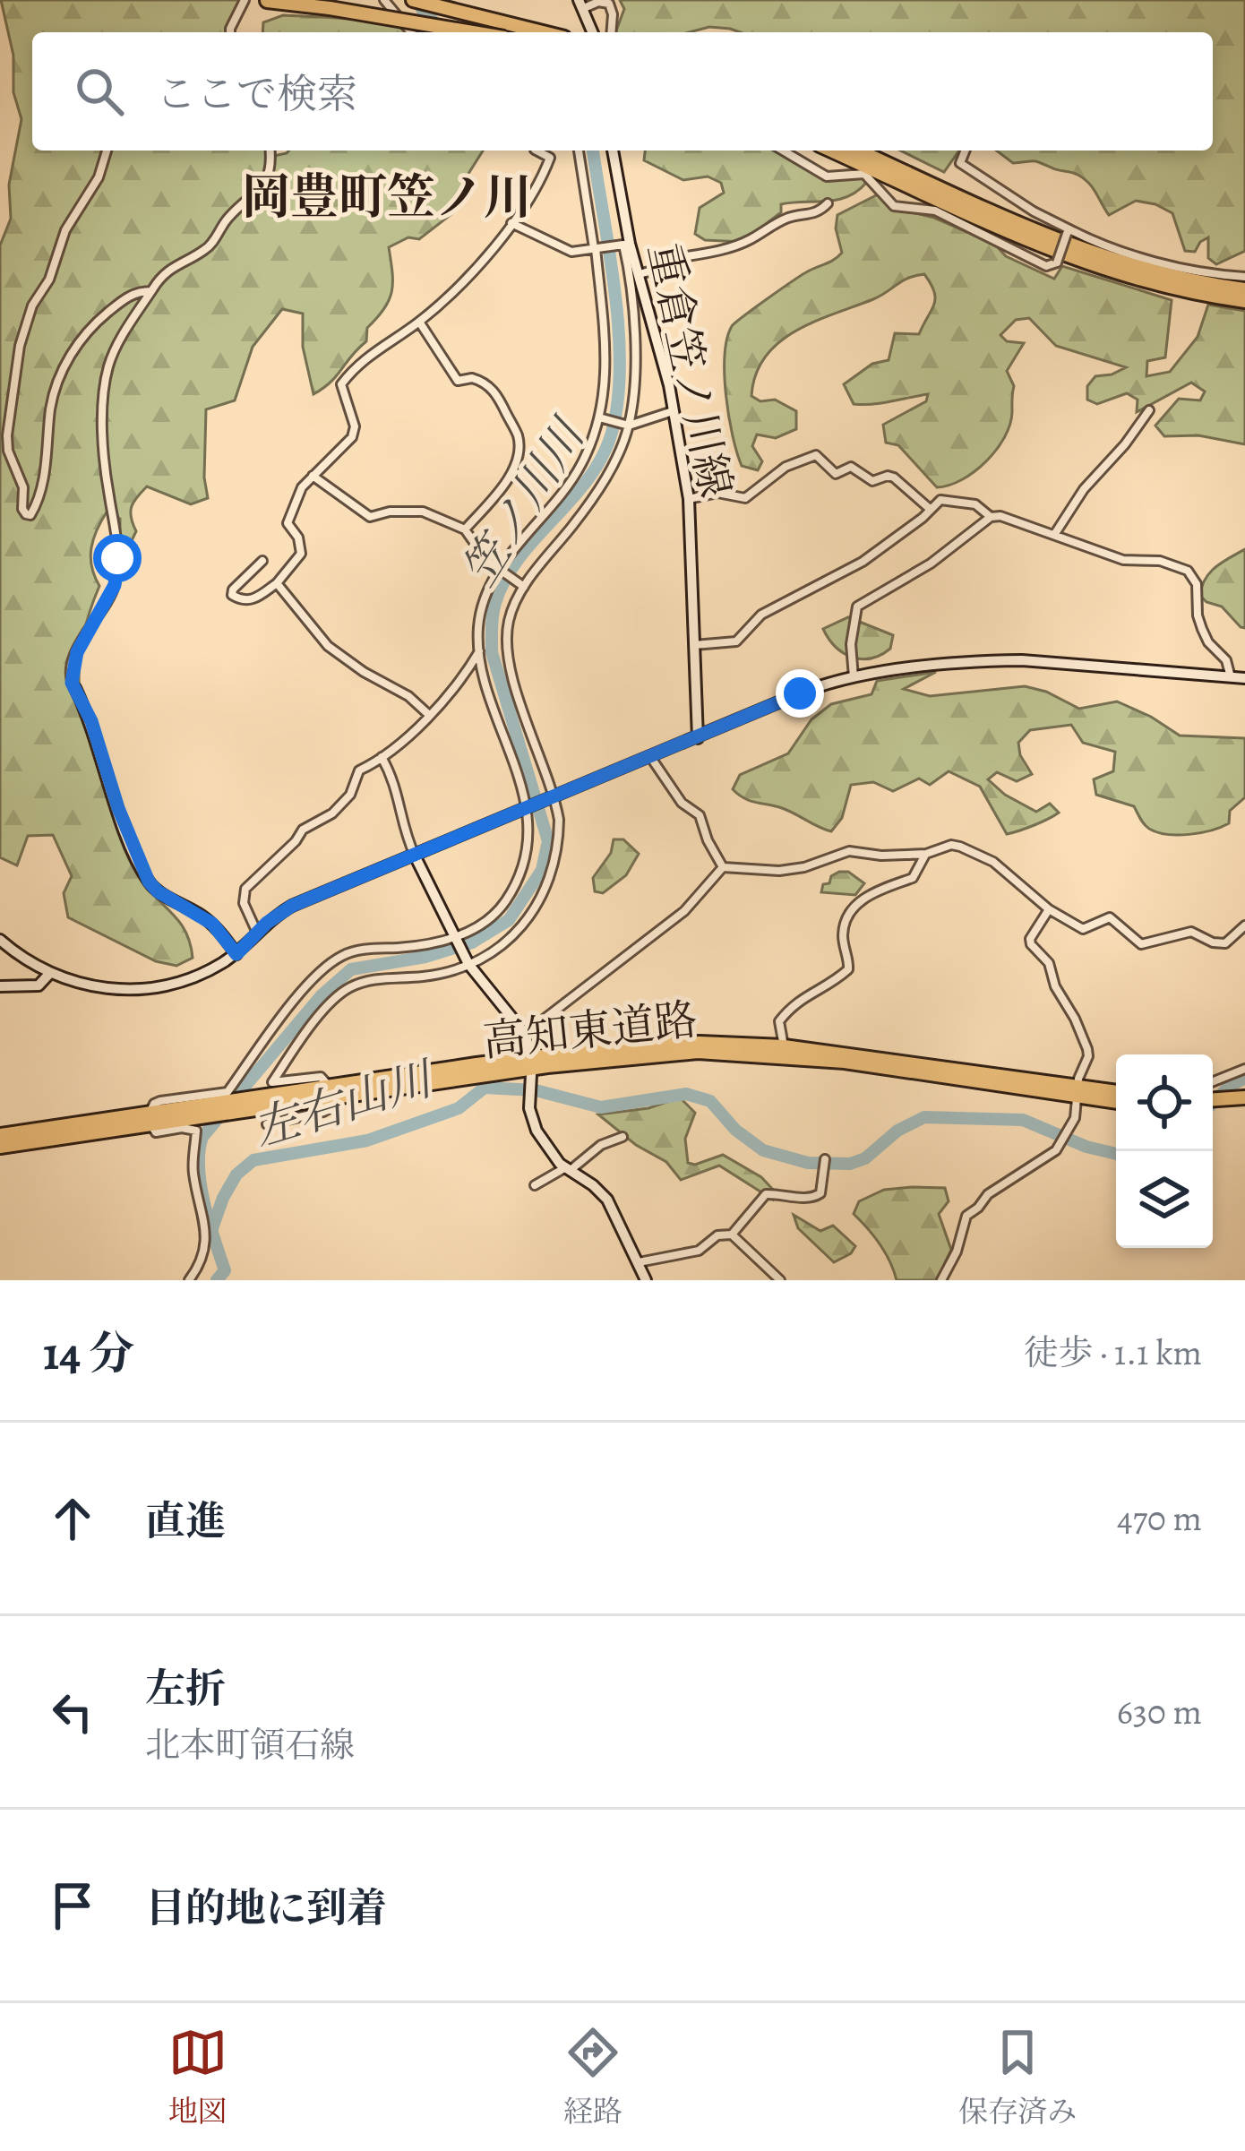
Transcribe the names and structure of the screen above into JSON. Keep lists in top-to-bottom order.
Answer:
{
  "streets": {
    "highway": ["高知東道路"],
    "main road": ["重倉笠ノ川線"]
  },
  "districts": ["岡豊町笠ノ川"],
  "water": ["笠ノ川川", "左右山川"],
  "page": {
    "search": "ここで検索",
    "heading": ["14 分", "徒歩 · 1.1 km"],
    "list": [
      ["直進", "470 m"],
      ["左折", "北本町領石線", "630 m"],
      "目的地に到着"
    ],
    "nav": ["地図", "経路", "保存済み"]
  }
}
